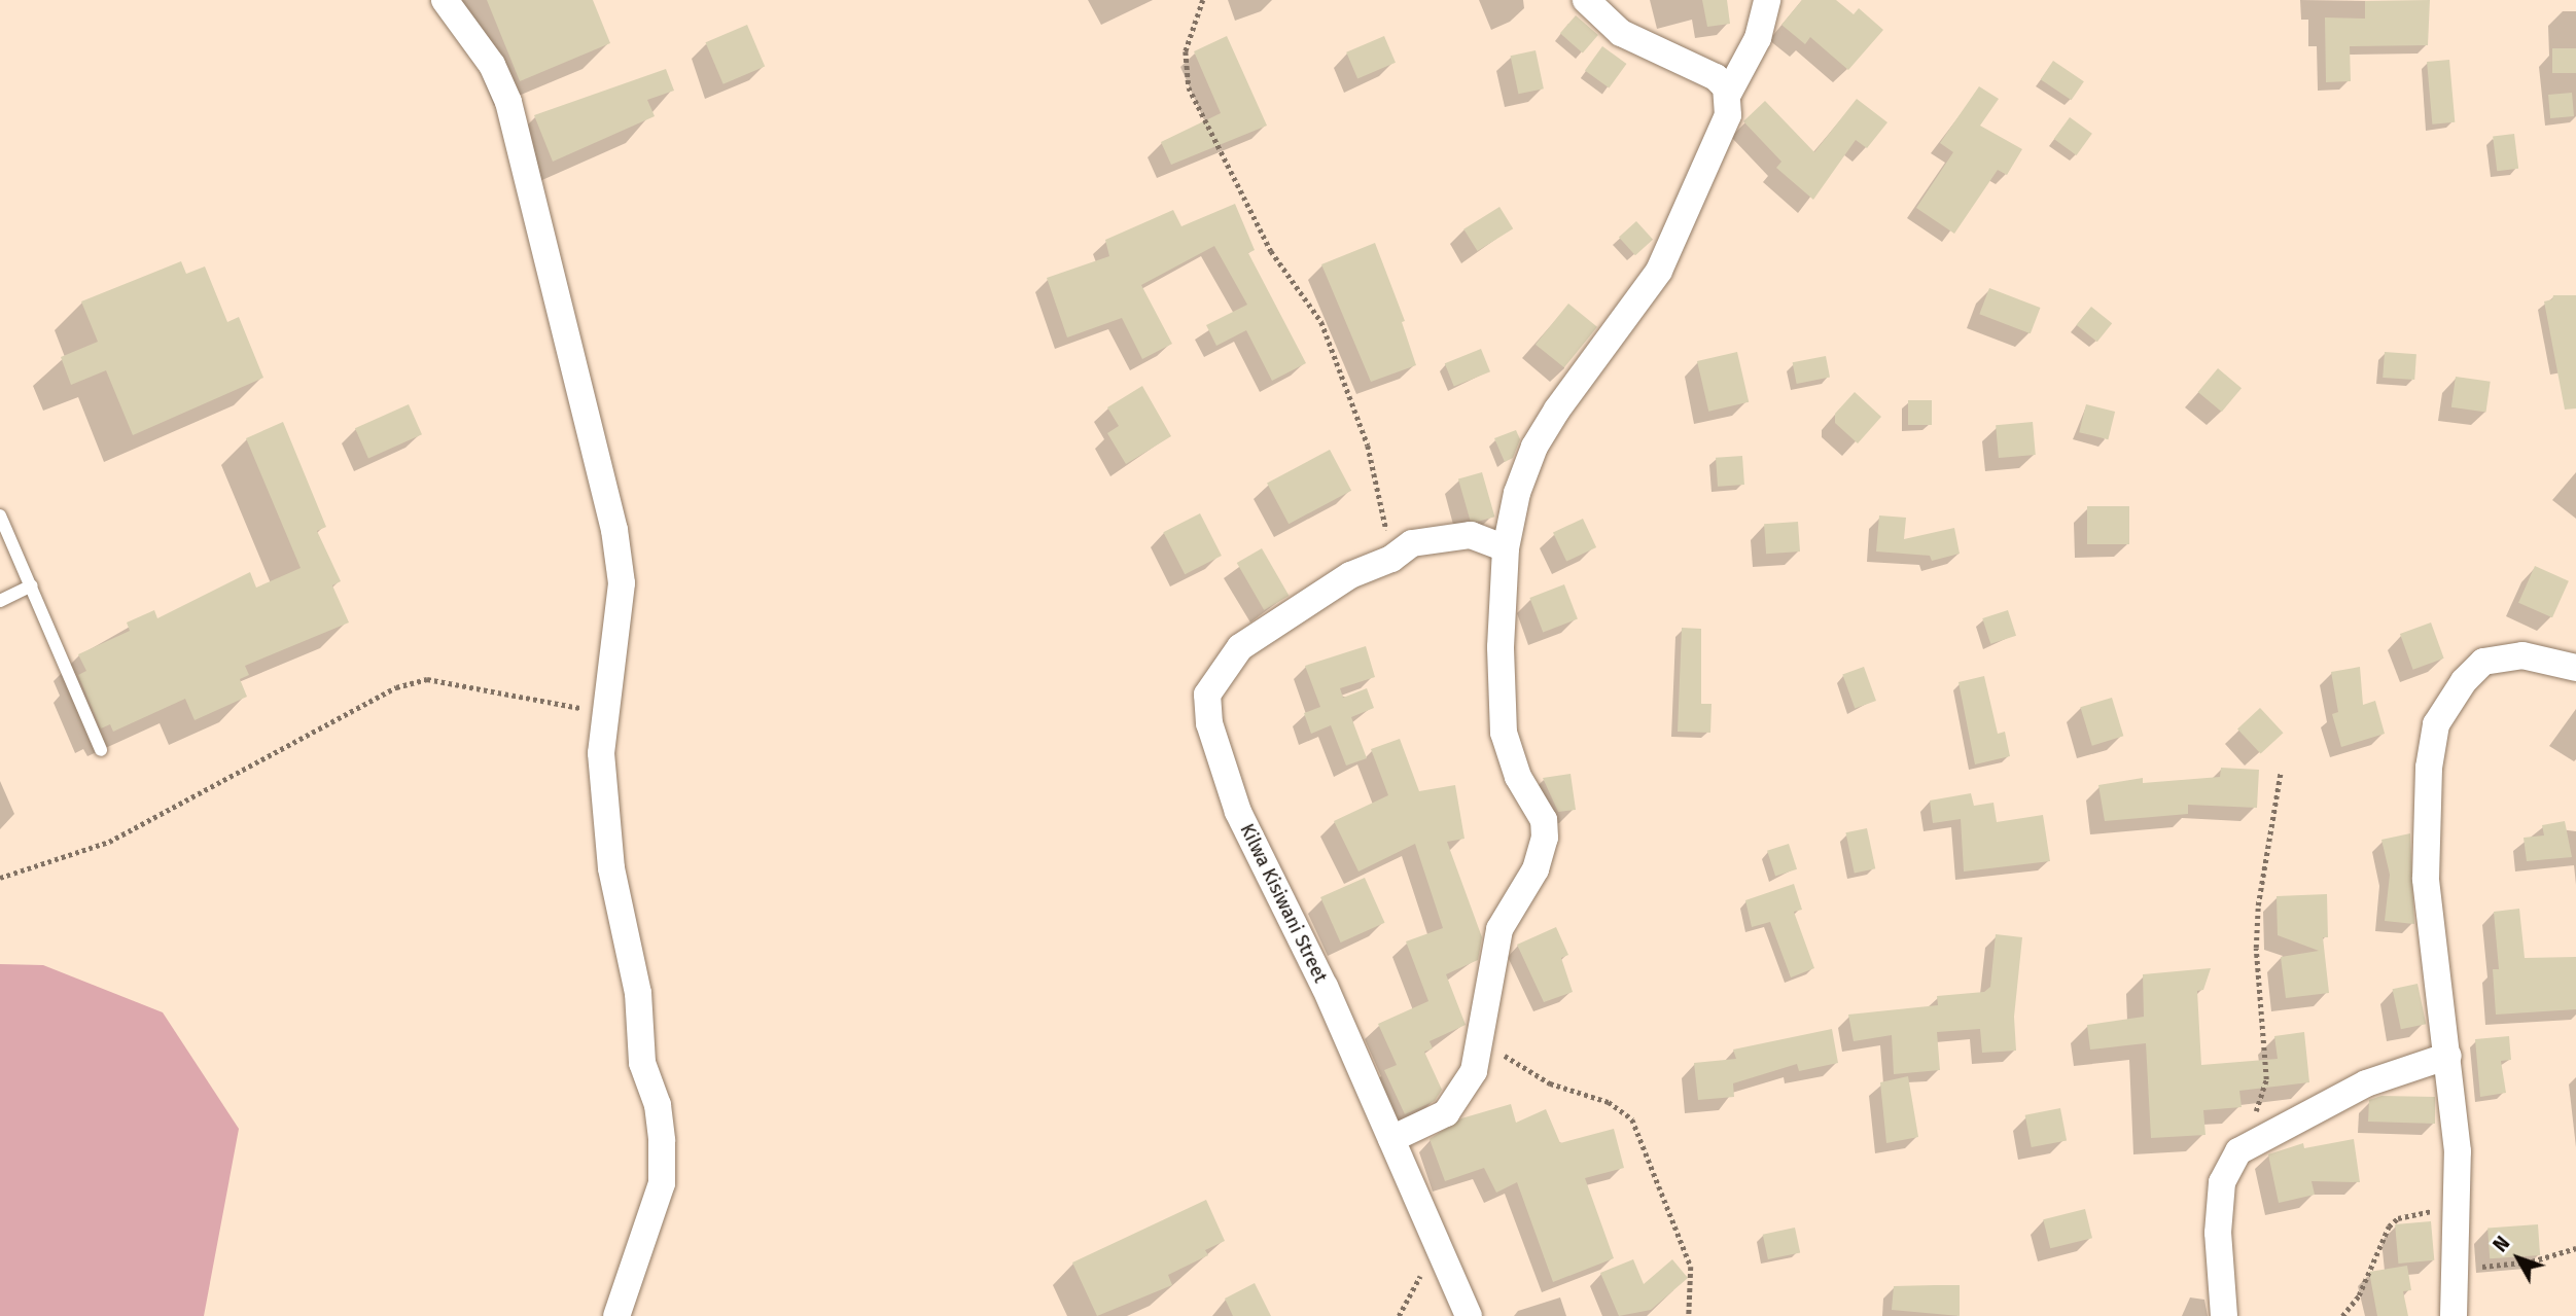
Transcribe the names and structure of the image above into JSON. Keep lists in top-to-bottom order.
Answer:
{
  "streets": {
    "street": ["Kilwa Kisiwani Street"]
  },
  "north": "top left"
}
